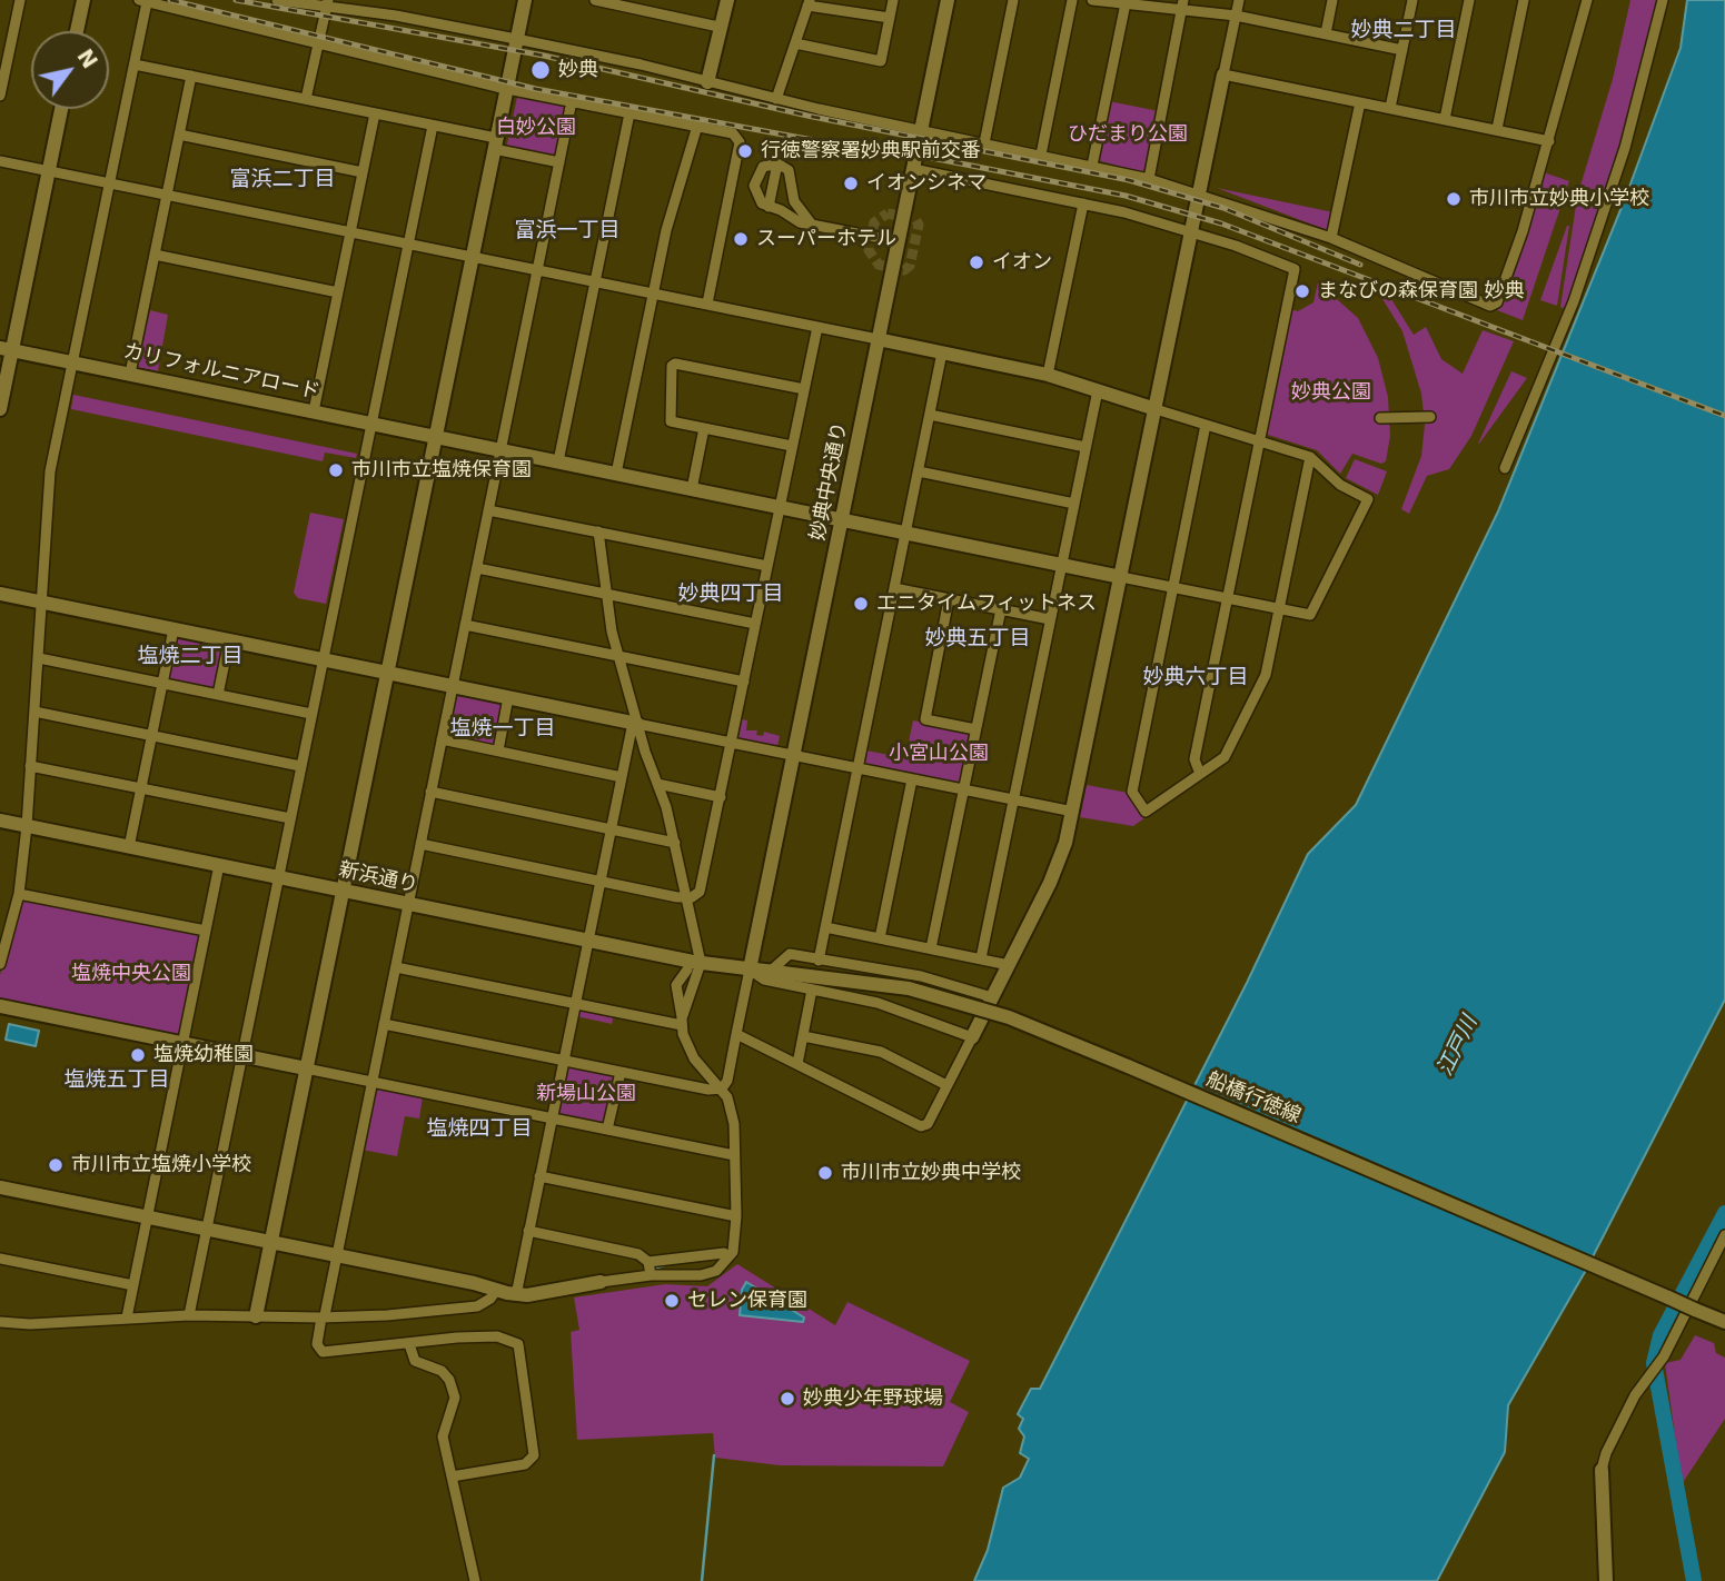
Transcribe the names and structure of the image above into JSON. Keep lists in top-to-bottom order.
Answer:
{
  "streets": {
    "street": [
      "カリフォルニアロード",
      "妙典中央通り",
      "新浜通り",
      "船橋行徳線"
    ]
  },
  "crossings": [
    ["カリフォルニアロード", "妙典中央通り"],
    ["妙典中央通り", "新浜通り"],
    ["妙典中央通り", "船橋行徳線"],
    ["新浜通り", "船橋行徳線"]
  ],
  "districts": [
    "妙典二丁目",
    "富浜二丁目",
    "富浜一丁目",
    "妙典四丁目",
    "妙典五丁目",
    "塩焼二丁目",
    "妙典六丁目",
    "塩焼一丁目",
    "塩焼五丁目",
    "塩焼四丁目"
  ],
  "water": ["江戸川"],
  "parks": [
    "白妙公園",
    "ひだまり公園",
    "妙典公園",
    "小宮山公園",
    "塩焼中央公園",
    "新場山公園"
  ],
  "places": [
    "妙典",
    "行徳警察署妙典駅前交番",
    "イオンシネマ",
    "市川市立妙典小学校",
    "スーパーホテル",
    "イオン",
    "まなびの森保育園 妙典",
    "市川市立塩焼保育園",
    "エニタイムフィットネス",
    "塩焼幼稚園",
    "市川市立塩焼小学校",
    "市川市立妙典中学校",
    "セレン保育園",
    "妙典少年野球場"
  ],
  "north": "top right"
}
